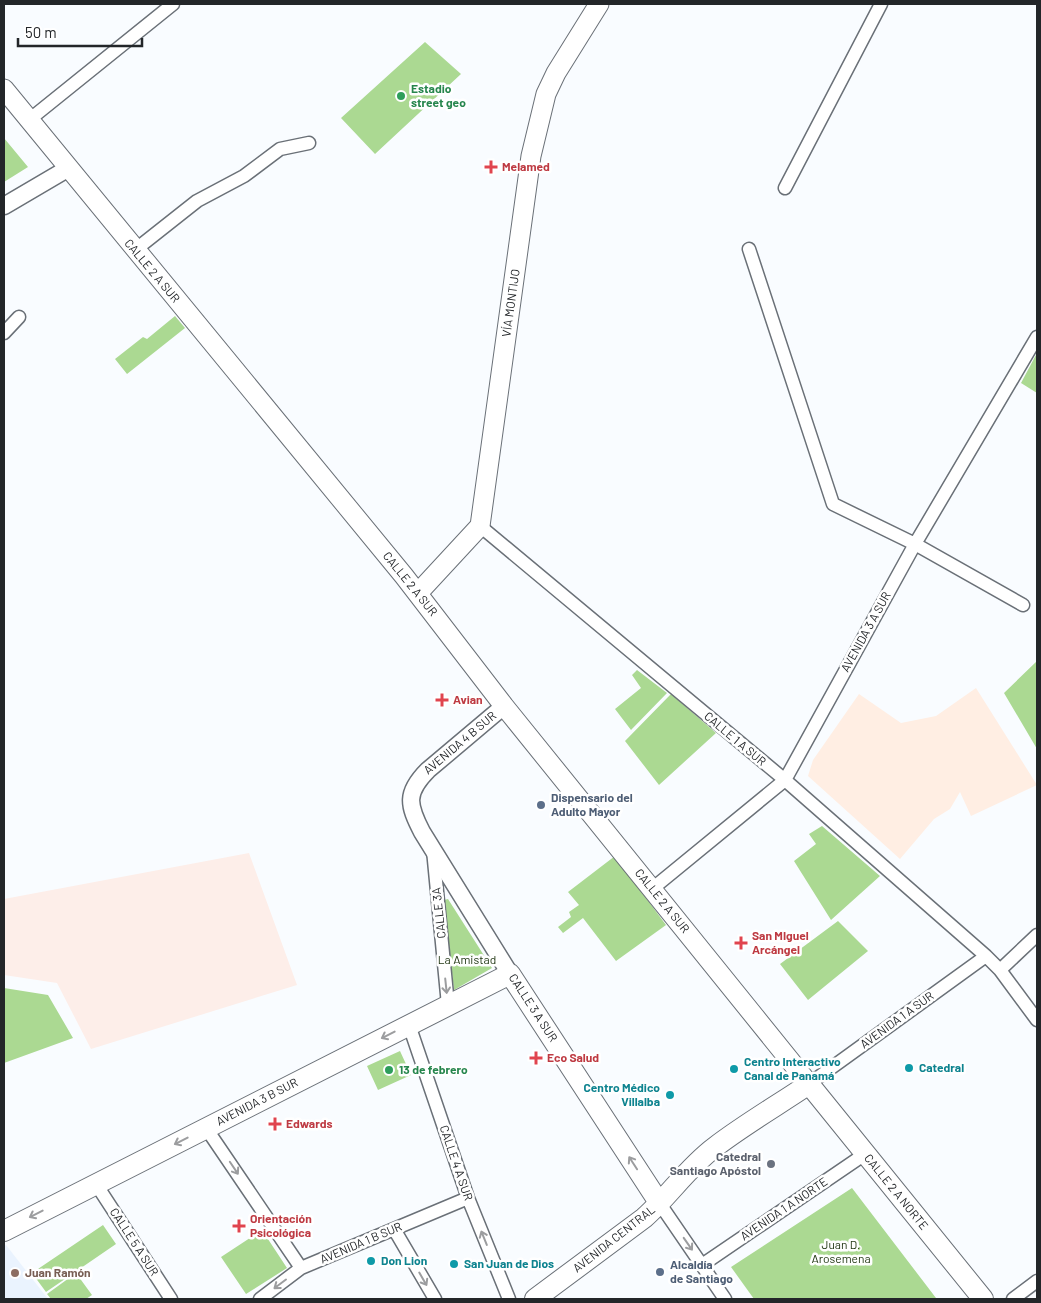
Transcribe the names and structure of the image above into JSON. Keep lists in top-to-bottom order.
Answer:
{
  "streets": {
    "main road": [
      "CALLE 2 A SUR",
      "VÍA MONTIJO",
      "CALLE 3 A SUR",
      "AVENIDA 3 B SUR",
      "CALLE 2 A NORTE",
      "AVENIDA CENTRAL"
    ],
    "street": [
      "AVENIDA 3 A SUR",
      "CALLE 1 A SUR",
      "AVENIDA 4 B SUR",
      "CALLE 3A",
      "AVENIDA 1 A SUR",
      "CALLE 4 A SUR",
      "AVENIDA 1 A NORTE",
      "CALLE 5 A SUR",
      "AVENIDA 1 B SUR"
    ]
  },
  "crossings": [
    ["CALLE 2 A SUR", "AVENIDA 3 A SUR"],
    ["CALLE 2 A SUR", "AVENIDA 4 B SUR"],
    ["CALLE 2 A SUR", "AVENIDA 1 A SUR"],
    ["CALLE 2 A SUR", "CALLE 2 A NORTE"],
    ["CALLE 2 A SUR", "AVENIDA CENTRAL"],
    ["VÍA MONTIJO", "CALLE 1 A SUR"],
    ["AVENIDA 3 A SUR", "CALLE 1 A SUR"],
    ["CALLE 1 A SUR", "AVENIDA 1 A SUR"],
    ["AVENIDA 4 B SUR", "CALLE 3 A SUR"],
    ["CALLE 3A", "CALLE 3 A SUR"],
    ["CALLE 3A", "AVENIDA 3 B SUR"],
    ["CALLE 3 A SUR", "AVENIDA 3 B SUR"],
    ["CALLE 3 A SUR", "AVENIDA CENTRAL"],
    ["AVENIDA 1 A SUR", "CALLE 2 A NORTE"],
    ["AVENIDA 1 A SUR", "AVENIDA CENTRAL"],
    ["AVENIDA 3 B SUR", "CALLE 4 A SUR"],
    ["AVENIDA 3 B SUR", "CALLE 5 A SUR"],
    ["CALLE 4 A SUR", "AVENIDA 1 B SUR"],
    ["CALLE 2 A NORTE", "AVENIDA 1 A NORTE"],
    ["CALLE 2 A NORTE", "AVENIDA CENTRAL"]
  ],
  "one_way": ["CALLE 3A", "CALLE 3 A SUR", "AVENIDA 3 B SUR"],
  "parks": ["La Amistad", "Juan D. Arosemena"],
  "places": {
    "other": [
      "Estadio street geo",
      "Dispensario del Adulto Mayor",
      "Catedral",
      "Centro Interactivo Canal de Panamá",
      "13 de febrero",
      "Centro Médico Villalba",
      "Catedral Santiago Apóstol",
      "Don Lion",
      "San Juan de Dios",
      "Alcaldía de Santiago",
      "Juan Ramón"
    ],
    "health": [
      "Melamed",
      "Avian",
      "San MIguel Arcángel",
      "Eco Salud",
      "Edwards",
      "Orientación Psicológica"
    ]
  },
  "scale_bar": "50 m"
}
